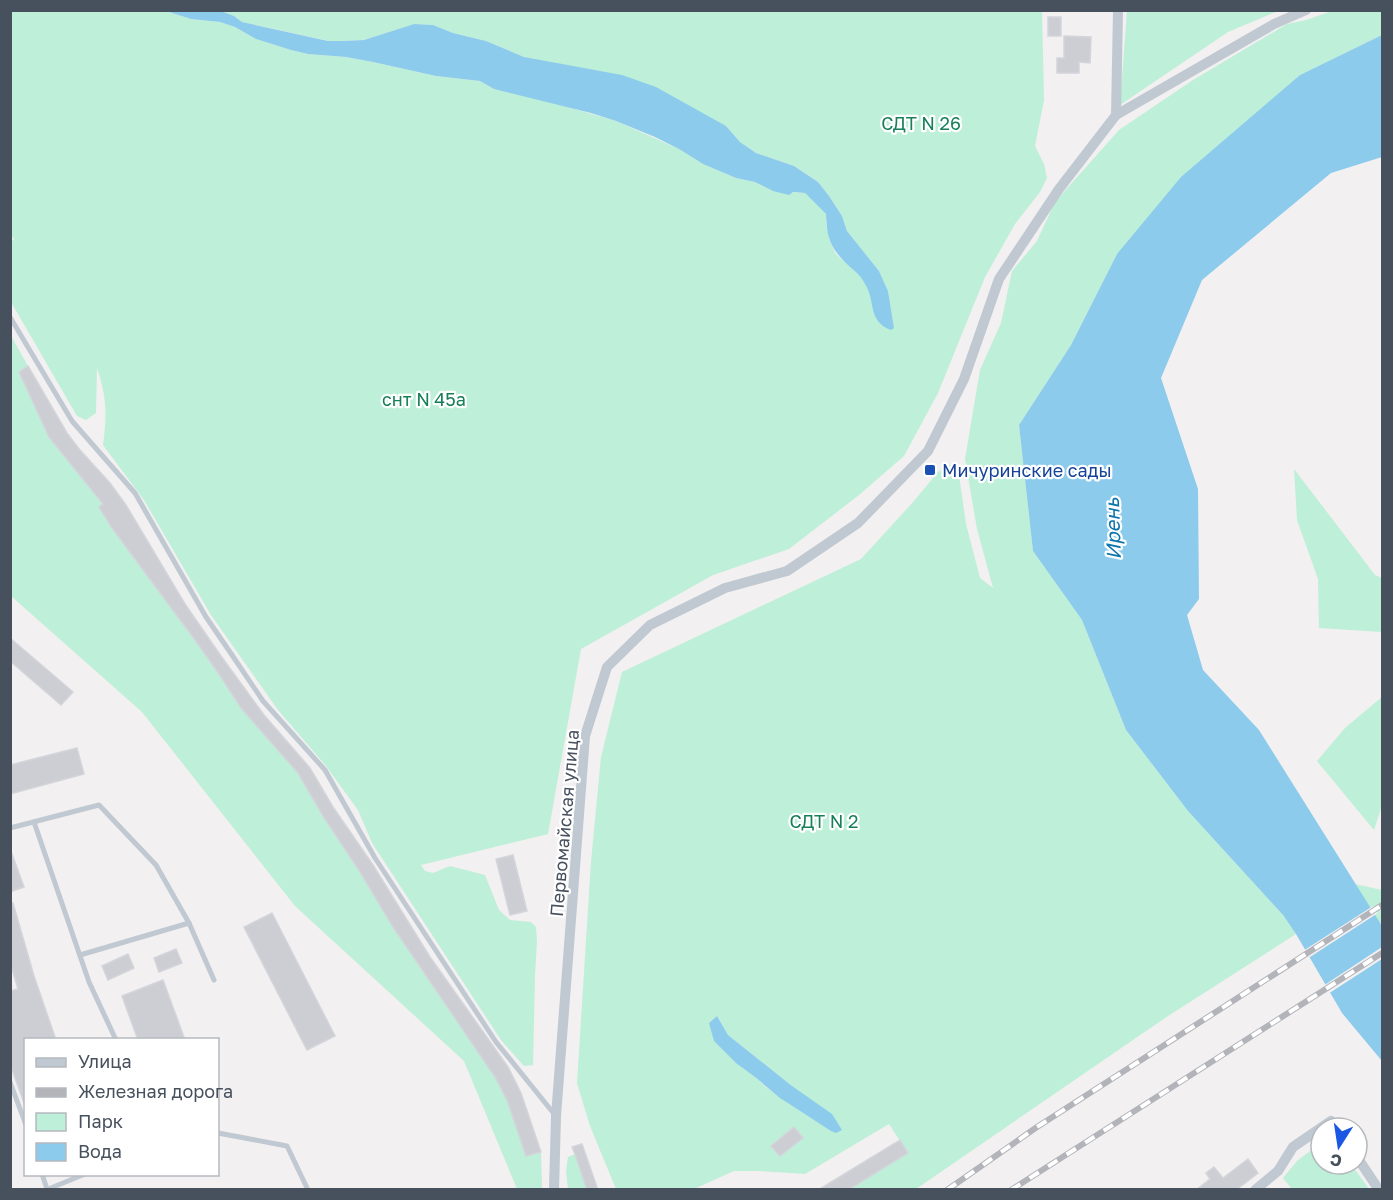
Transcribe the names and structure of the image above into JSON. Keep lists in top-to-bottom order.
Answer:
{
  "streets": {
    "street": ["Первомайская улица"]
  },
  "water": ["Ирень"],
  "parks": ["СДТ N 26", "снт N 45а", "СДТ N 2"],
  "places": {
    "transit": ["Мичуринские сады"]
  },
  "legend": [
    "Улица",
    "Железная дорога",
    "Парк",
    "Вода"
  ],
  "north": "bottom"
}
